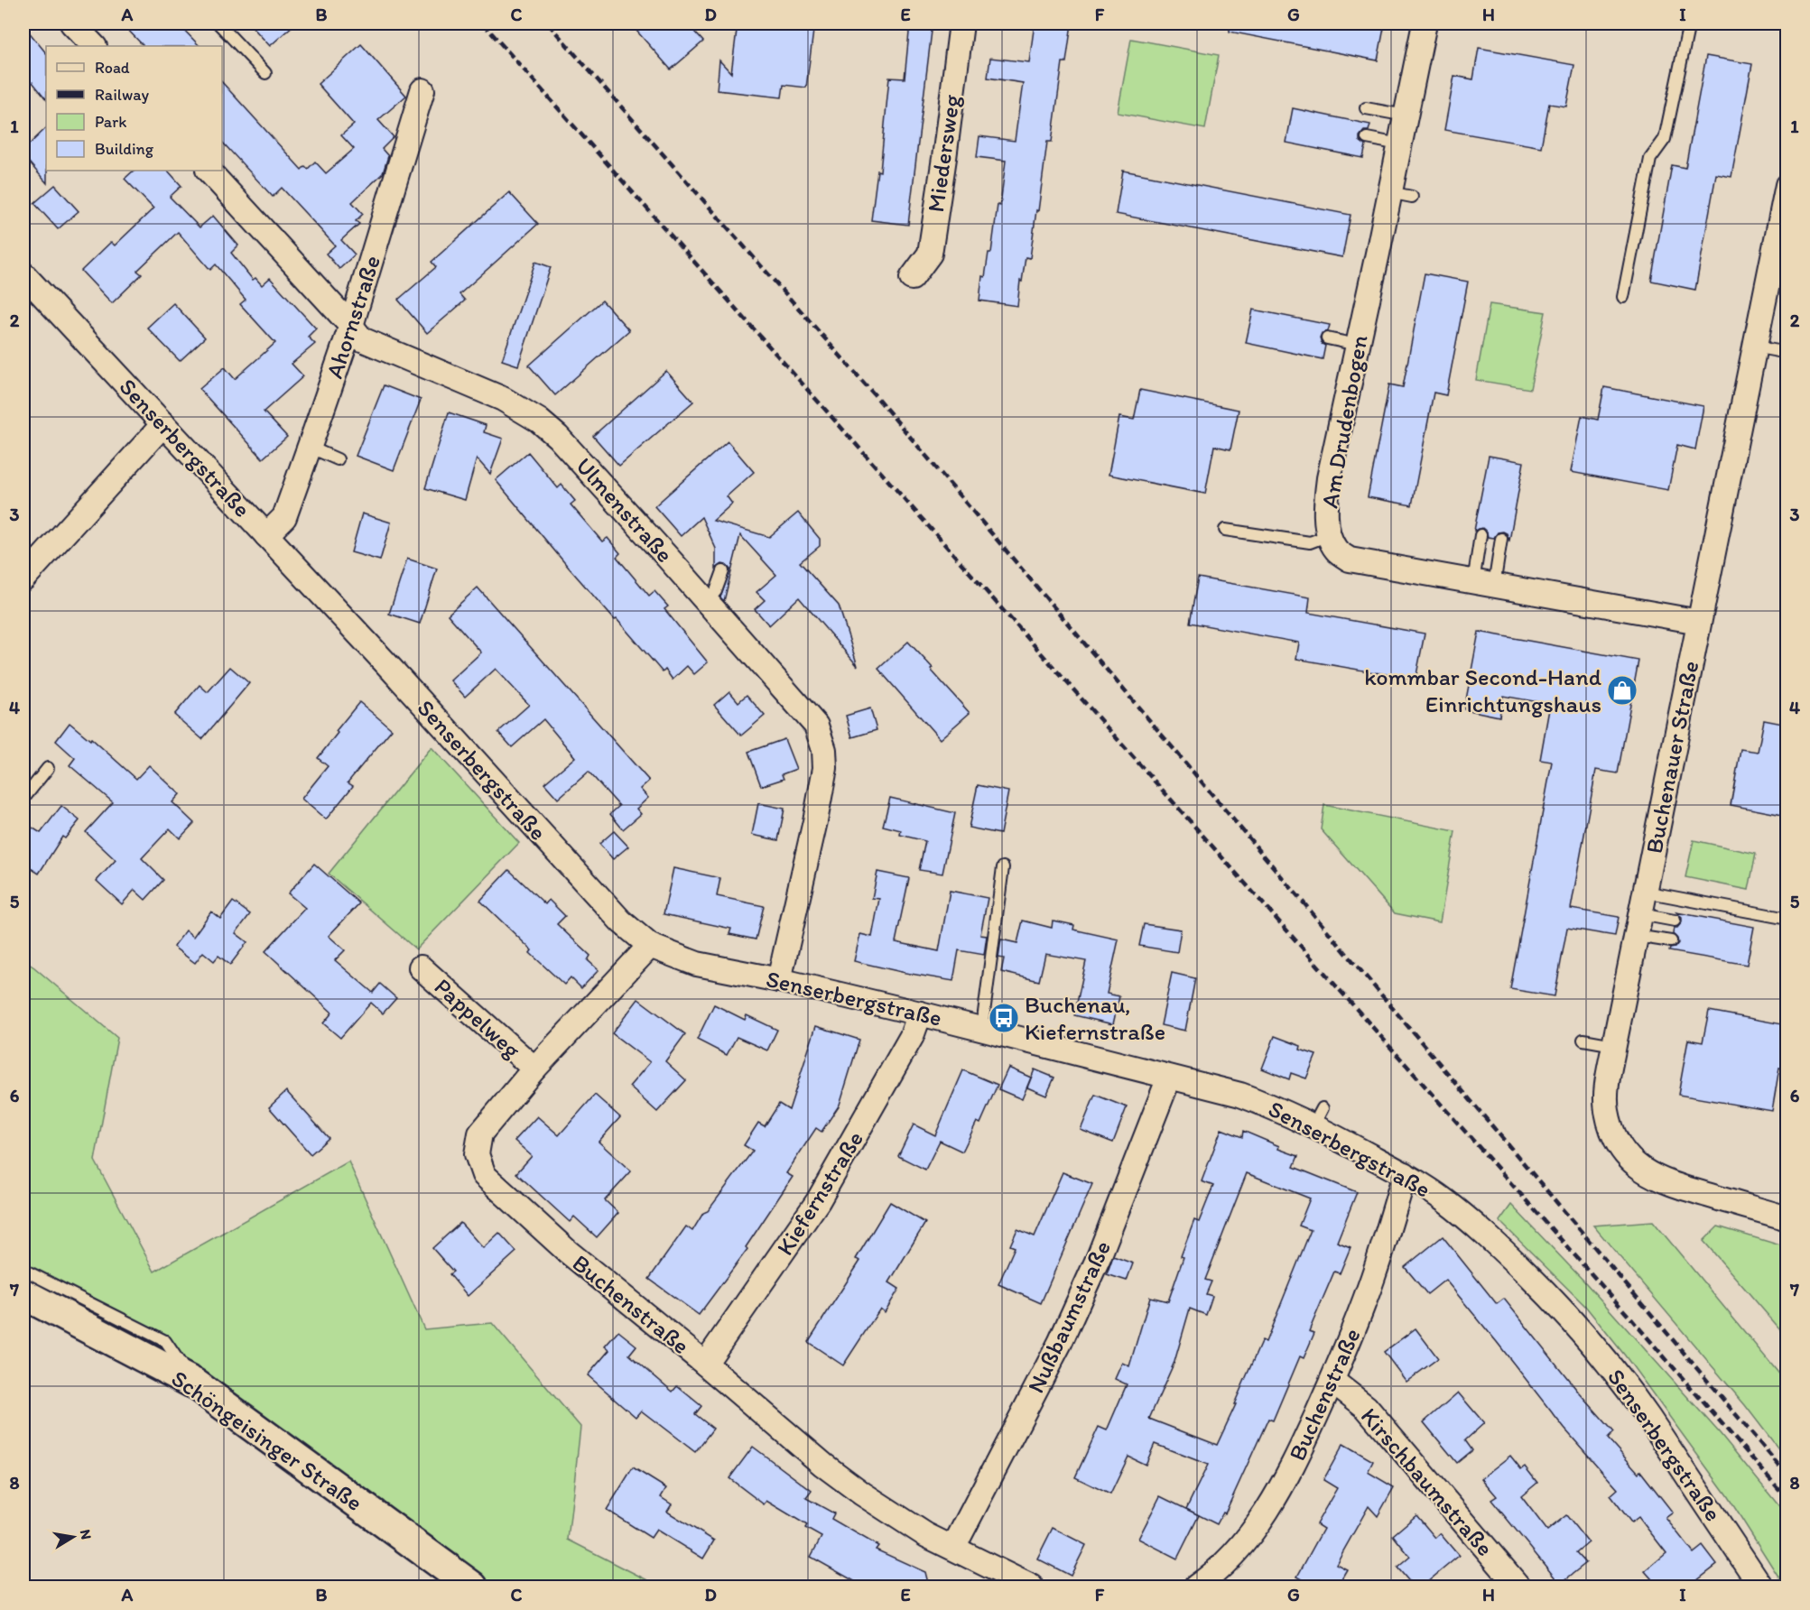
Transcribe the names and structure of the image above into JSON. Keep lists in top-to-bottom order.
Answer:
{
  "streets": {
    "main road": ["Schöngeisinger Straße"],
    "street": [
      "Miedersweg",
      "Ahornstraße",
      "Am Drudenbogen",
      "Senserbergstraße",
      "Ulmenstraße",
      "Buchenauer Straße",
      "Pappelweg",
      "Kiefernstraße",
      "Buchenstraße",
      "Nußbaumstraße",
      "Kirschbaumstraße"
    ]
  },
  "crossings": [
    ["Ahornstraße", "Senserbergstraße"],
    ["Ahornstraße", "Ulmenstraße"],
    ["Am Drudenbogen", "Buchenauer Straße"],
    ["Senserbergstraße", "Ulmenstraße"],
    ["Senserbergstraße", "Kiefernstraße"],
    ["Senserbergstraße", "Buchenstraße"],
    ["Senserbergstraße", "Nußbaumstraße"],
    ["Pappelweg", "Buchenstraße"],
    ["Kiefernstraße", "Buchenstraße"],
    ["Buchenstraße", "Nußbaumstraße"],
    ["Buchenstraße", "Kirschbaumstraße"]
  ],
  "places": {
    "shop": ["kommbar Second-Hand Einrichtungshaus"],
    "bus stop": ["Buchenau, Kiefernstraße"]
  },
  "legend": [
    "Road",
    "Railway",
    "Park",
    "Building"
  ],
  "north": "right",
  "grid": {
    "columns": [
      "A",
      "B",
      "C",
      "D",
      "E",
      "F",
      "G",
      "H",
      "I"
    ],
    "rows": [
      "1",
      "2",
      "3",
      "4",
      "5",
      "6",
      "7",
      "8"
    ]
  }
}
